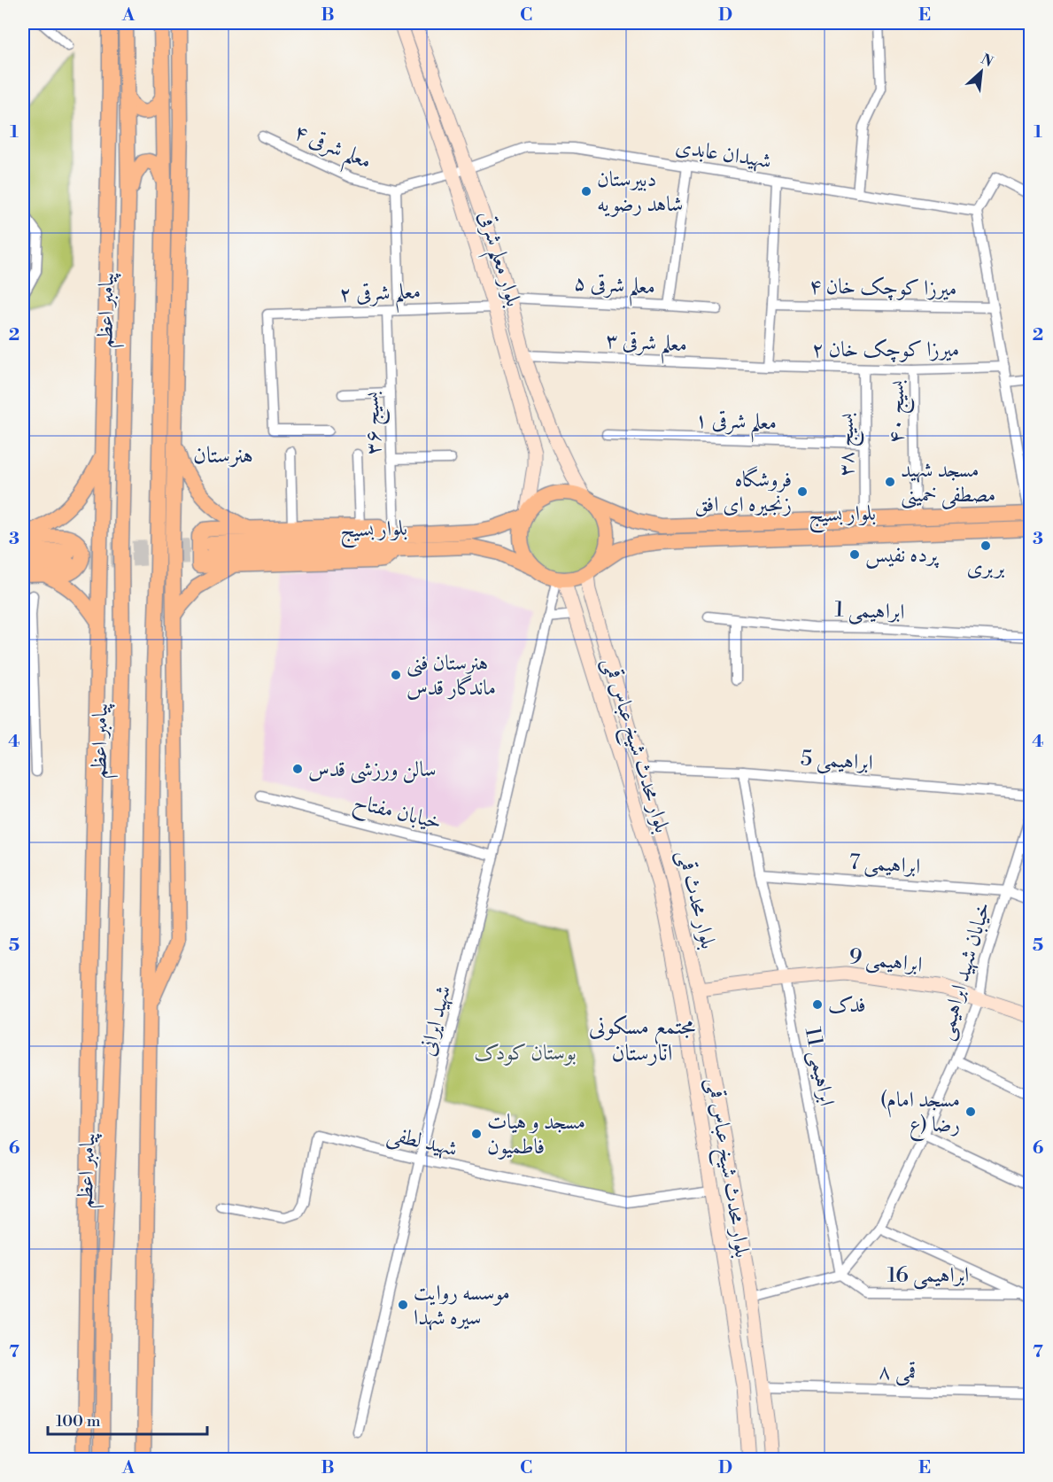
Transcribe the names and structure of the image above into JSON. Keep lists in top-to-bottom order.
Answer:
{
  "streets": {
    "main road": [
      "بلوار معلم شرقی",
      "پیامبر اعظم",
      "بلوار بسیج",
      "بلوار محدث شیخ عباس قمی",
      "بلوار محدث قمی",
      "ابراهیمی 9"
    ],
    "street": [
      "معلم شرقی ۴",
      "شهیدان عابدی",
      "معلم شرقی ۵",
      "میرزا کوچک خان ۴",
      "معلم شرقی ۲",
      "معلم شرقی ۳",
      "میرزا کوچک خان ۲",
      "بسیج ۴۰",
      "معلم شرقی ۱",
      "بسیج ۳۶",
      "بسیج ۳۸",
      "ابراهیمی 1",
      "ابراهیمی 5",
      "خیابان مفتاح",
      "ابراهیمی 7",
      "خیابان شهید ابراهیمی",
      "شهید ایرانی",
      "ابراهیمی 11",
      "شهید لطفی",
      "ابراهیمی 16",
      "قمی ۸"
    ]
  },
  "crossings": [
    ["معلم شرقی ۴", "شهیدان عابدی"],
    ["معلم شرقی ۴", "بلوار معلم شرقی"],
    ["شهیدان عابدی", "بلوار معلم شرقی"],
    ["بلوار معلم شرقی", "معلم شرقی ۵"],
    ["بلوار معلم شرقی", "معلم شرقی ۲"],
    ["بلوار معلم شرقی", "معلم شرقی ۳"],
    ["بلوار معلم شرقی", "بلوار بسیج"],
    ["بلوار معلم شرقی", "بلوار محدث شیخ عباس قمی"],
    ["بلوار معلم شرقی", "بلوار محدث قمی"],
    ["بلوار معلم شرقی", "شهید ایرانی"],
    ["معلم شرقی ۲", "بسیج ۳۶"],
    ["معلم شرقی ۳", "میرزا کوچک خان ۲"],
    ["میرزا کوچک خان ۲", "بسیج ۴۰"],
    ["میرزا کوچک خان ۲", "بسیج ۳۸"],
    ["بسیج ۴۰", "بلوار بسیج"],
    ["معلم شرقی ۱", "بسیج ۳۸"],
    ["بسیج ۳۶", "بلوار بسیج"],
    ["بسیج ۳۸", "بلوار بسیج"],
    ["بلوار بسیج", "بلوار محدث شیخ عباس قمی"],
    ["بلوار بسیج", "بلوار محدث قمی"],
    ["بلوار بسیج", "شهید ایرانی"],
    ["بلوار محدث شیخ عباس قمی", "بلوار محدث قمی"],
    ["بلوار محدث شیخ عباس قمی", "ابراهیمی 9"],
    ["بلوار محدث شیخ عباس قمی", "شهید ایرانی"],
    ["بلوار محدث شیخ عباس قمی", "شهید لطفی"],
    ["بلوار محدث شیخ عباس قمی", "قمی ۸"],
    ["ابراهیمی 5", "بلوار محدث قمی"],
    ["ابراهیمی 5", "ابراهیمی 11"],
    ["خیابان مفتاح", "شهید ایرانی"],
    ["ابراهیمی 7", "خیابان شهید ابراهیمی"],
    ["ابراهیمی 7", "ابراهیمی 11"],
    ["بلوار محدث قمی", "ابراهیمی 9"],
    ["بلوار محدث قمی", "شهید ایرانی"],
    ["ابراهیمی 9", "خیابان شهید ابراهیمی"],
    ["ابراهیمی 9", "ابراهیمی 11"],
    ["خیابان شهید ابراهیمی", "ابراهیمی 11"],
    ["خیابان شهید ابراهیمی", "ابراهیمی 16"],
    ["شهید ایرانی", "شهید لطفی"],
    ["ابراهیمی 11", "ابراهیمی 16"]
  ],
  "districts": ["هنرستان", "مجتمع مسکونی انارستان"],
  "parks": ["بوستان کودک"],
  "places": [
    "دبیرستان شاهد رضویه",
    "مسجد شهید مصطفی خمینی",
    "فروشگاه زنجیره ای افق",
    "بربری",
    "پرده نفیس",
    "هنرستان فنی ماندگار قدس",
    "سالن ورزشی قدس",
    "فدک",
    "(مسجد امام رضا (ع",
    "مسجد و هیات فاطمیون",
    "موسسه روایت سیره شهدا"
  ],
  "scale_bar": "100 m",
  "north": "top right",
  "grid": {
    "columns": [
      "A",
      "B",
      "C",
      "D",
      "E"
    ],
    "rows": [
      "1",
      "2",
      "3",
      "4",
      "5",
      "6",
      "7"
    ]
  }
}
